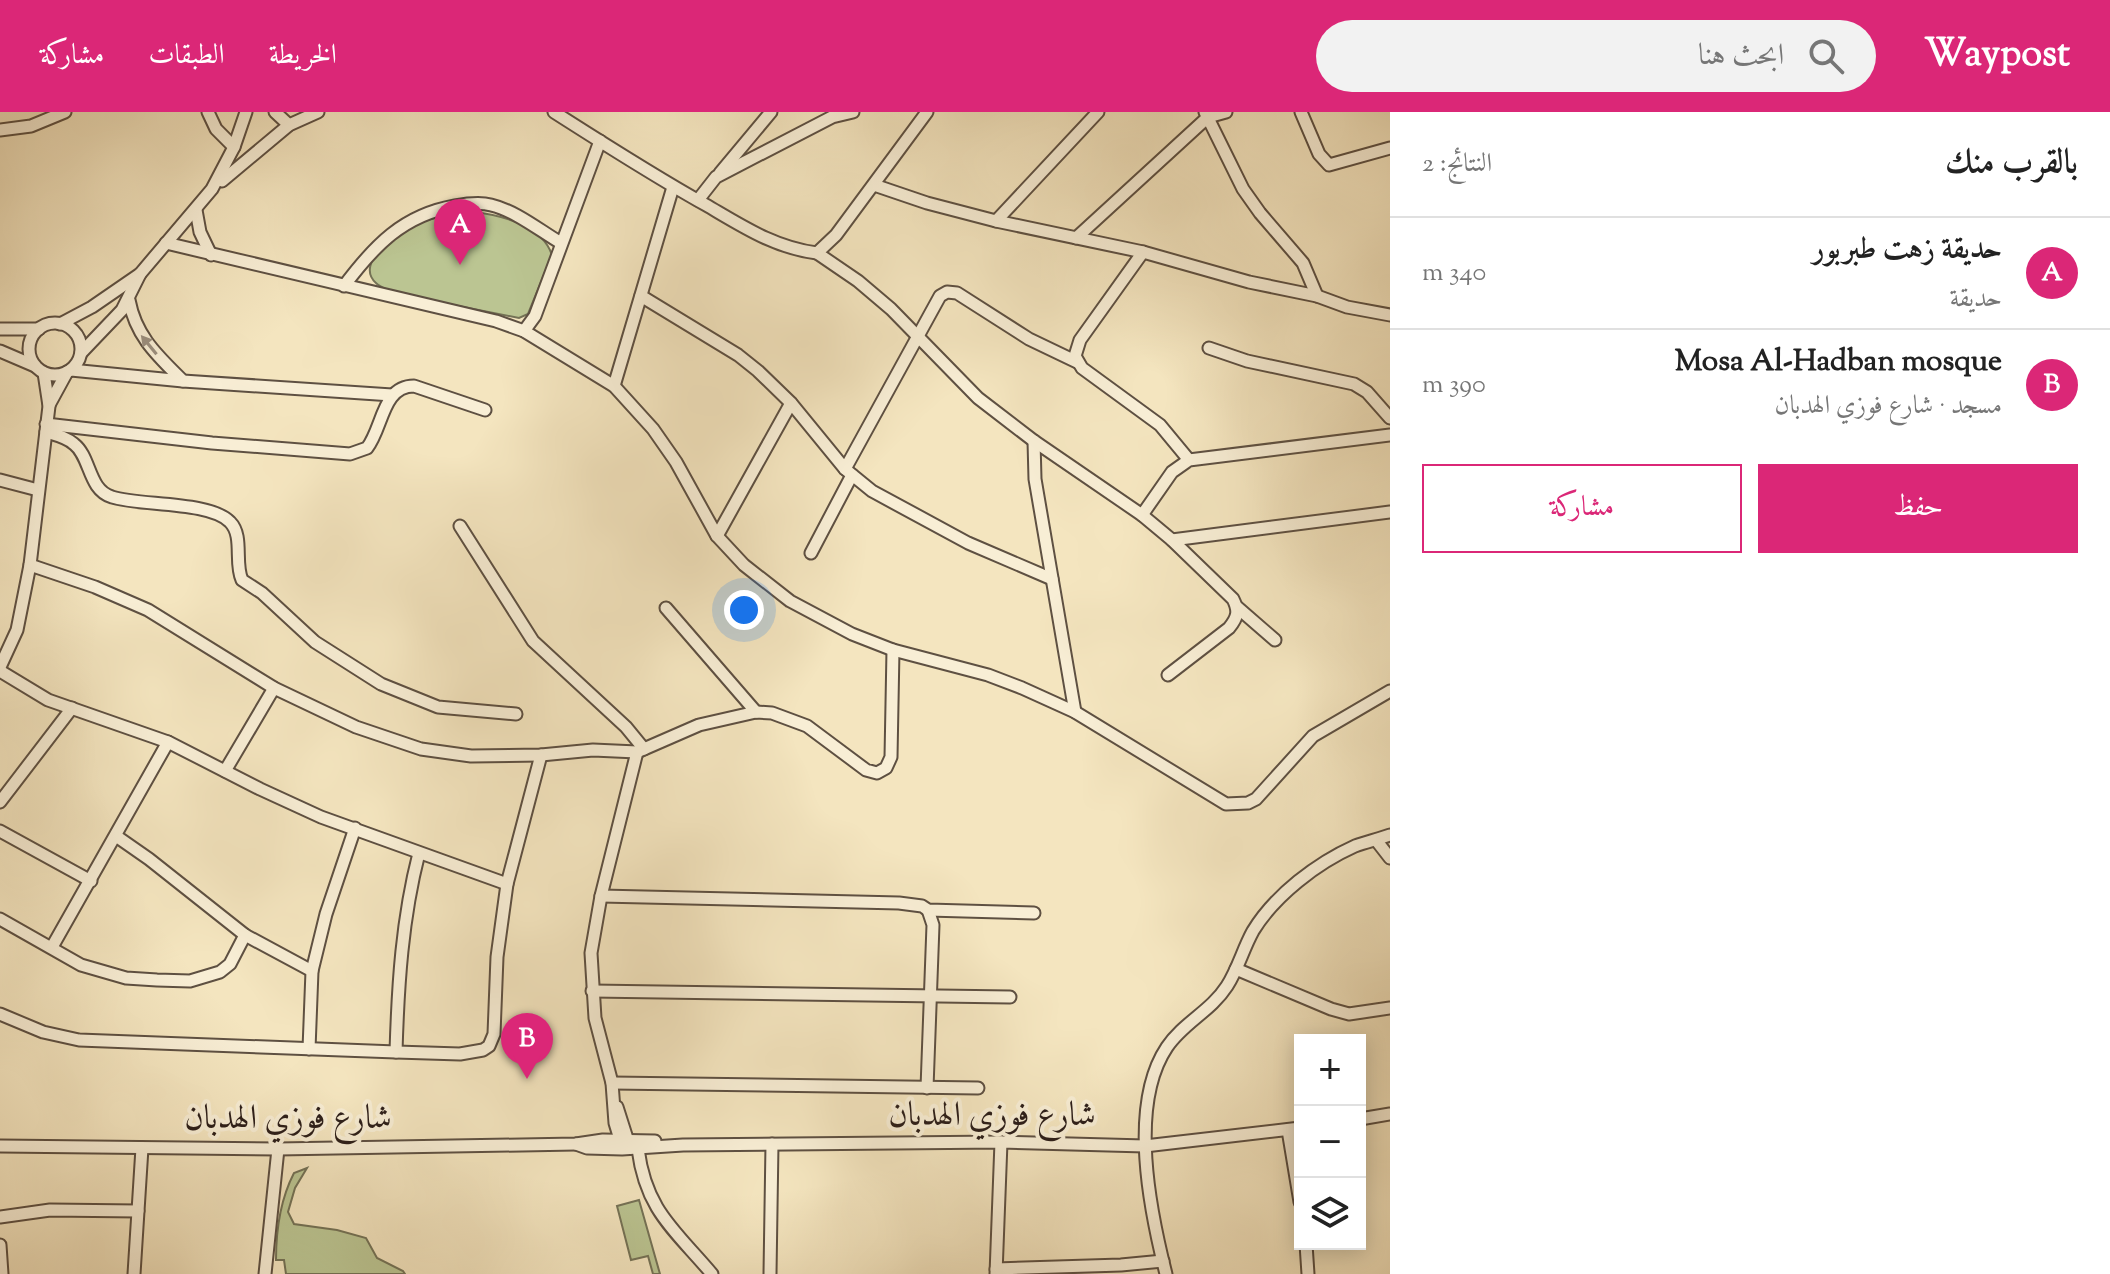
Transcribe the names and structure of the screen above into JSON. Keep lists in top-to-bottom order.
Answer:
{
  "streets": {
    "street": ["شارع فوزي الهدبان"]
  },
  "page": {
    "header": "Waypost",
    "search": "ابحث هنا",
    "nav": ["الخريطة", "الطبقات", "مشاركة"],
    "heading": ["بالقرب منك", "النتائج: 2"],
    "pins": ["A", "B"],
    "list": [
      {
        "mark": "A",
        "name": "حديقة زهت طبربور",
        "note": "حديقة",
        "value": "340 m"
      },
      {
        "mark": "B",
        "name": "Mosa Al-Hadban mosque",
        "note": "مسجد · شارع فوزي الهدبان",
        "value": "390 m"
      }
    ],
    "buttons": ["حفظ", "مشاركة"],
    "map_buttons": ["+", "−"]
  }
}
